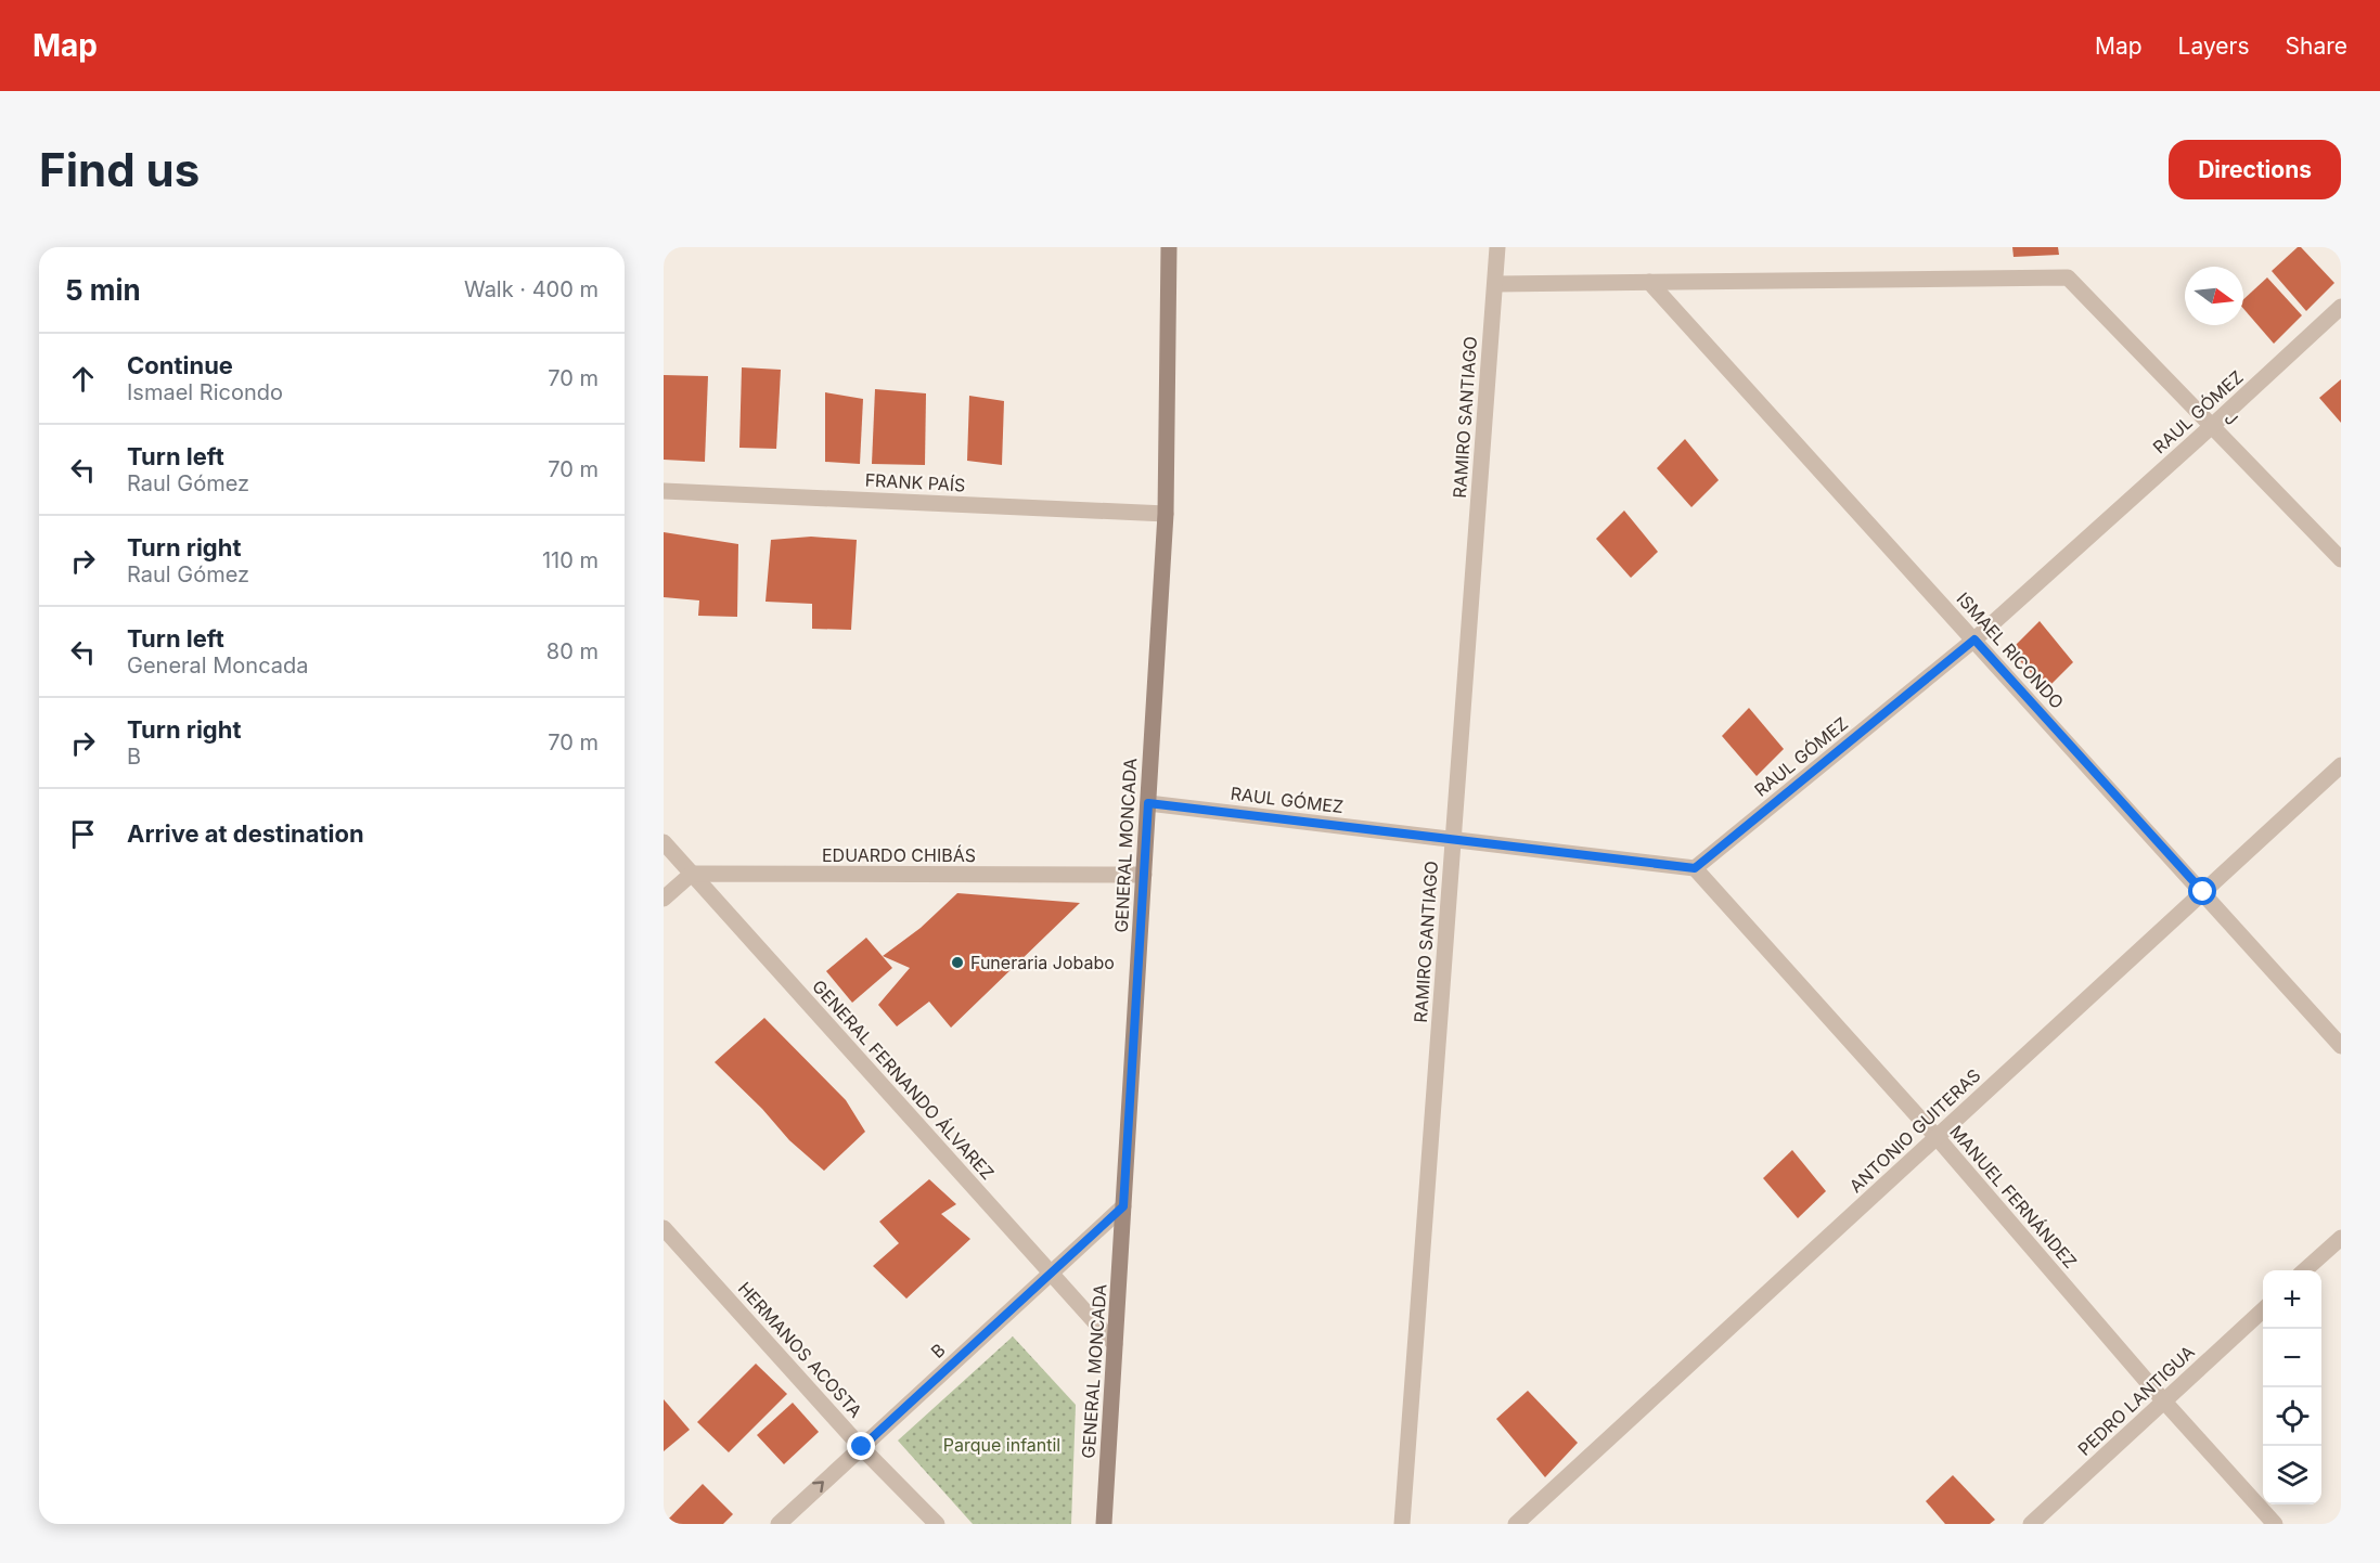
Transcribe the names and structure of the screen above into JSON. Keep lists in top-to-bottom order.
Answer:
{
  "streets": {
    "street": [
      "RAUL GÓMEZ",
      "RAMIRO SANTIAGO",
      "J",
      "FRANK PAÍS",
      "ISMAEL RICONDO",
      "GENERAL MONCADA",
      "EDUARDO CHIBÁS",
      "GENERAL FERNANDO ÁLVAREZ",
      "ANTONIO GUITERAS",
      "MANUEL FERNÁNDEZ",
      "HERMANOS ACOSTA",
      "B",
      "PEDRO LANTIGUA"
    ]
  },
  "crossings": [
    ["RAUL GÓMEZ", "RAMIRO SANTIAGO"],
    ["RAUL GÓMEZ", "J"],
    ["RAUL GÓMEZ", "ISMAEL RICONDO"],
    ["RAUL GÓMEZ", "GENERAL MONCADA"],
    ["RAUL GÓMEZ", "MANUEL FERNÁNDEZ"],
    ["J", "ISMAEL RICONDO"],
    ["FRANK PAÍS", "GENERAL MONCADA"],
    ["ISMAEL RICONDO", "ANTONIO GUITERAS"],
    ["GENERAL MONCADA", "EDUARDO CHIBÁS"],
    ["GENERAL MONCADA", "GENERAL FERNANDO ÁLVAREZ"],
    ["GENERAL MONCADA", "B"],
    ["EDUARDO CHIBÁS", "GENERAL FERNANDO ÁLVAREZ"],
    ["GENERAL FERNANDO ÁLVAREZ", "B"],
    ["ANTONIO GUITERAS", "MANUEL FERNÁNDEZ"],
    ["MANUEL FERNÁNDEZ", "PEDRO LANTIGUA"],
    ["HERMANOS ACOSTA", "B"]
  ],
  "parks": ["Parque infantil"],
  "places": ["Funeraria Jobabo"],
  "north": "right",
  "page": {
    "header": "Map",
    "nav": ["Map", "Layers", "Share"],
    "buttons": "Directions",
    "title": "Find us",
    "heading": ["5 min", "Walk · 400 m"],
    "list": [
      ["Continue", "Ismael Ricondo", "70 m"],
      ["Turn left", "Raul Gómez", "70 m"],
      ["Turn right", "Raul Gómez", "110 m"],
      ["Turn left", "General Moncada", "80 m"],
      ["Turn right", "B", "70 m"],
      "Arrive at destination"
    ],
    "map_buttons": ["+", "−"]
  }
}
